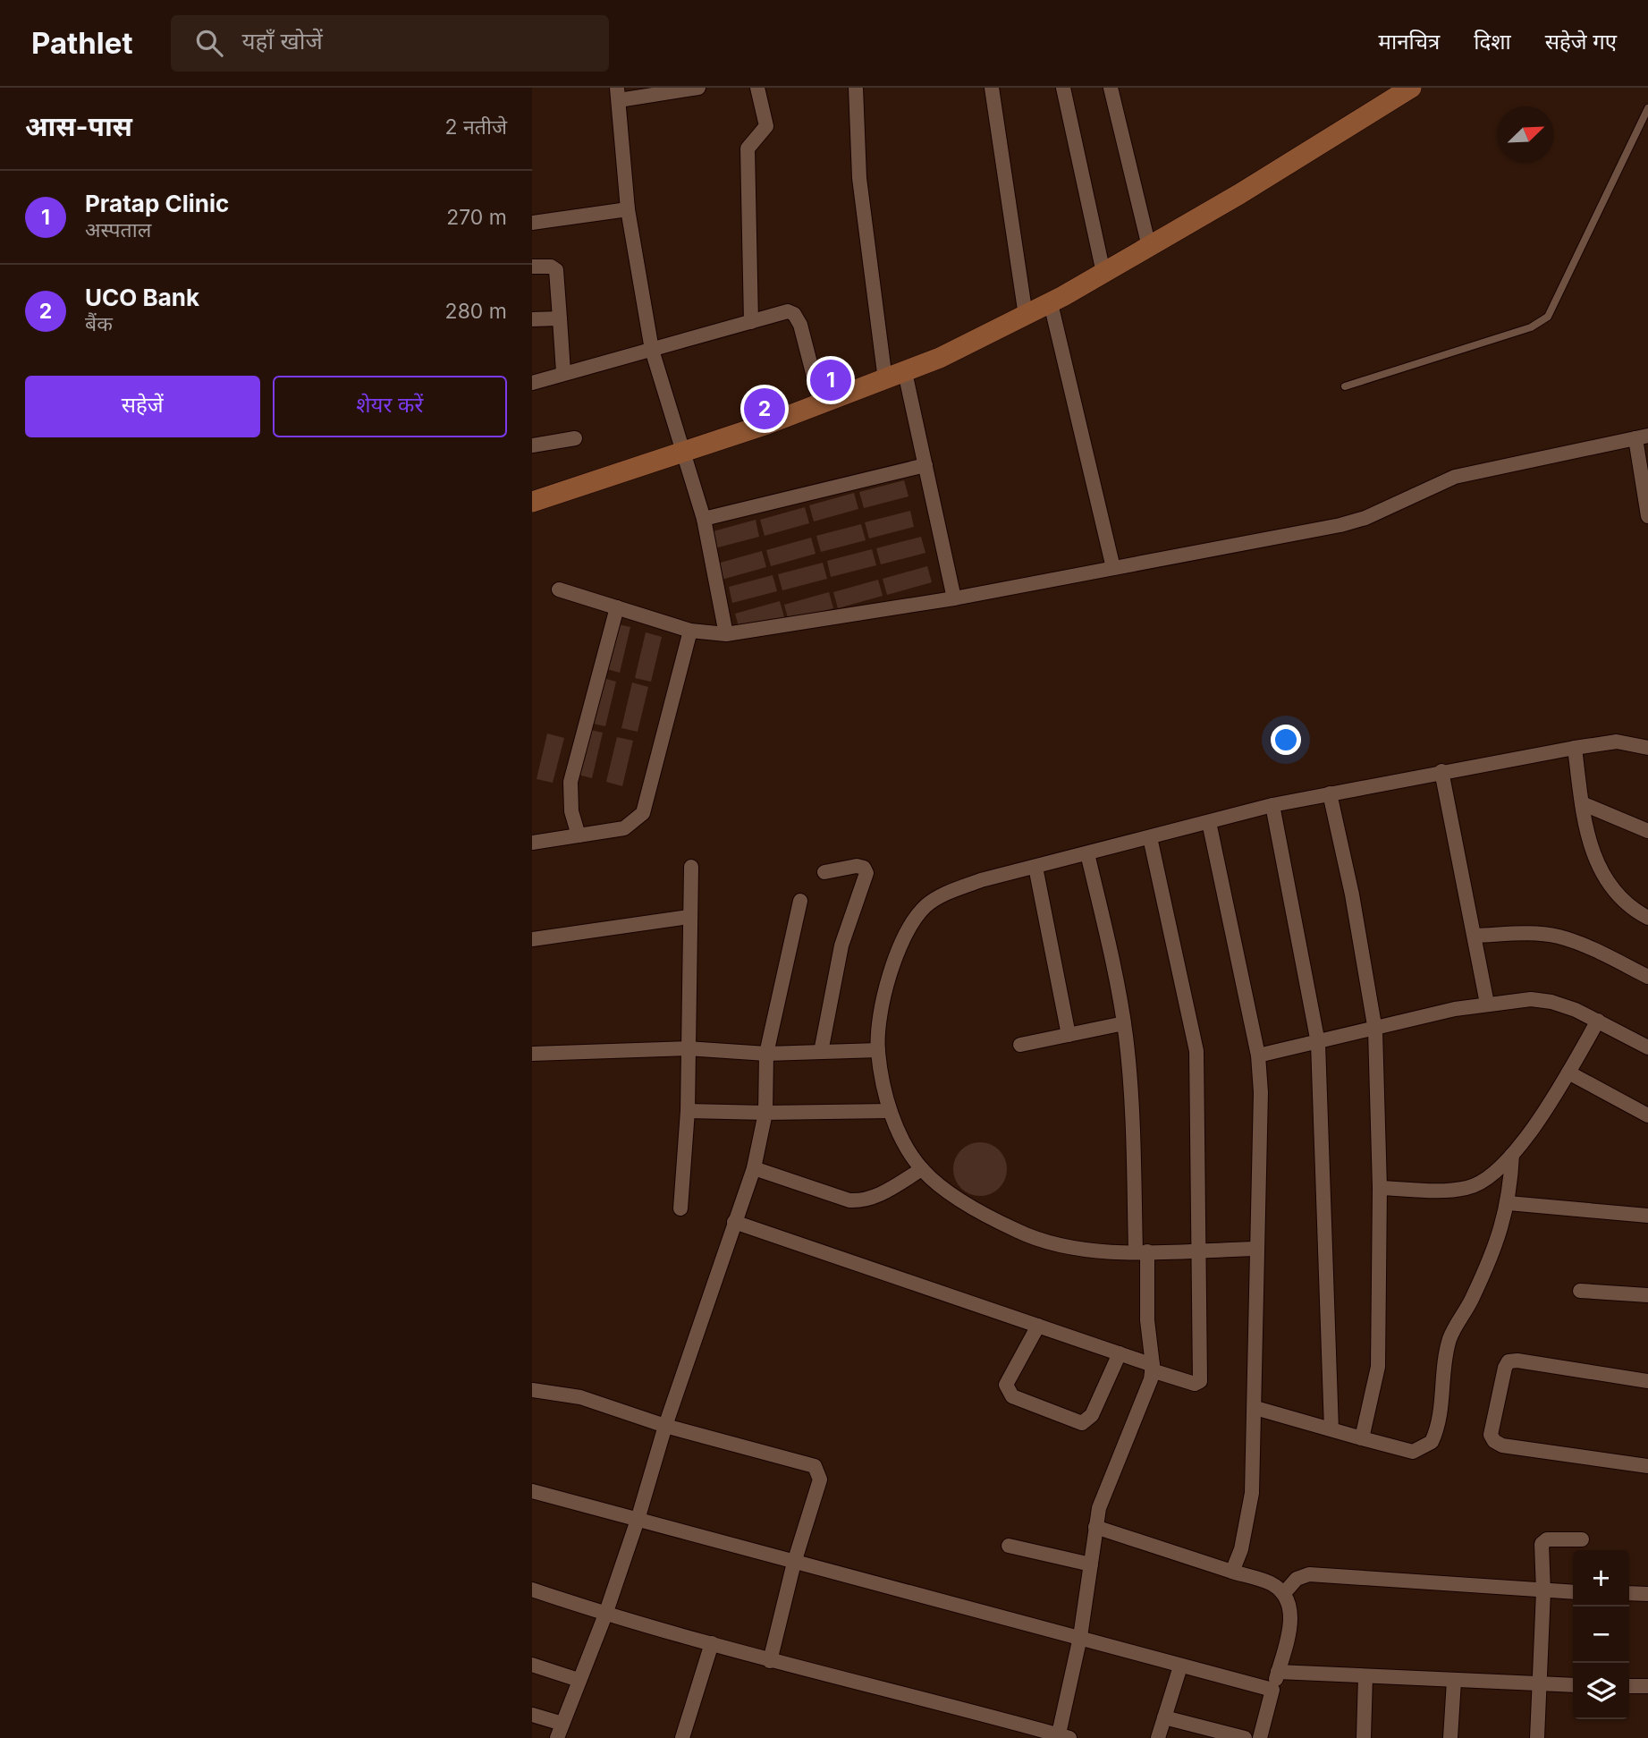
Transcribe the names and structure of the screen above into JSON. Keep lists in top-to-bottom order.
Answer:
{
  "north": "top right",
  "page": {
    "header": "Pathlet",
    "search": "यहाँ खोजें",
    "nav": ["मानचित्र", "दिशा", "सहेजे गए"],
    "heading": ["आस-पास", "2 नतीजे"],
    "list": [
      {
        "mark": "1",
        "name": "Pratap Clinic",
        "note": "अस्पताल",
        "value": "270 m"
      },
      {
        "mark": "2",
        "name": "UCO Bank",
        "note": "बैंक",
        "value": "280 m"
      }
    ],
    "pins": ["1", "2"],
    "buttons": ["सहेजें", "शेयर करें"],
    "map_buttons": ["+", "−"]
  }
}
